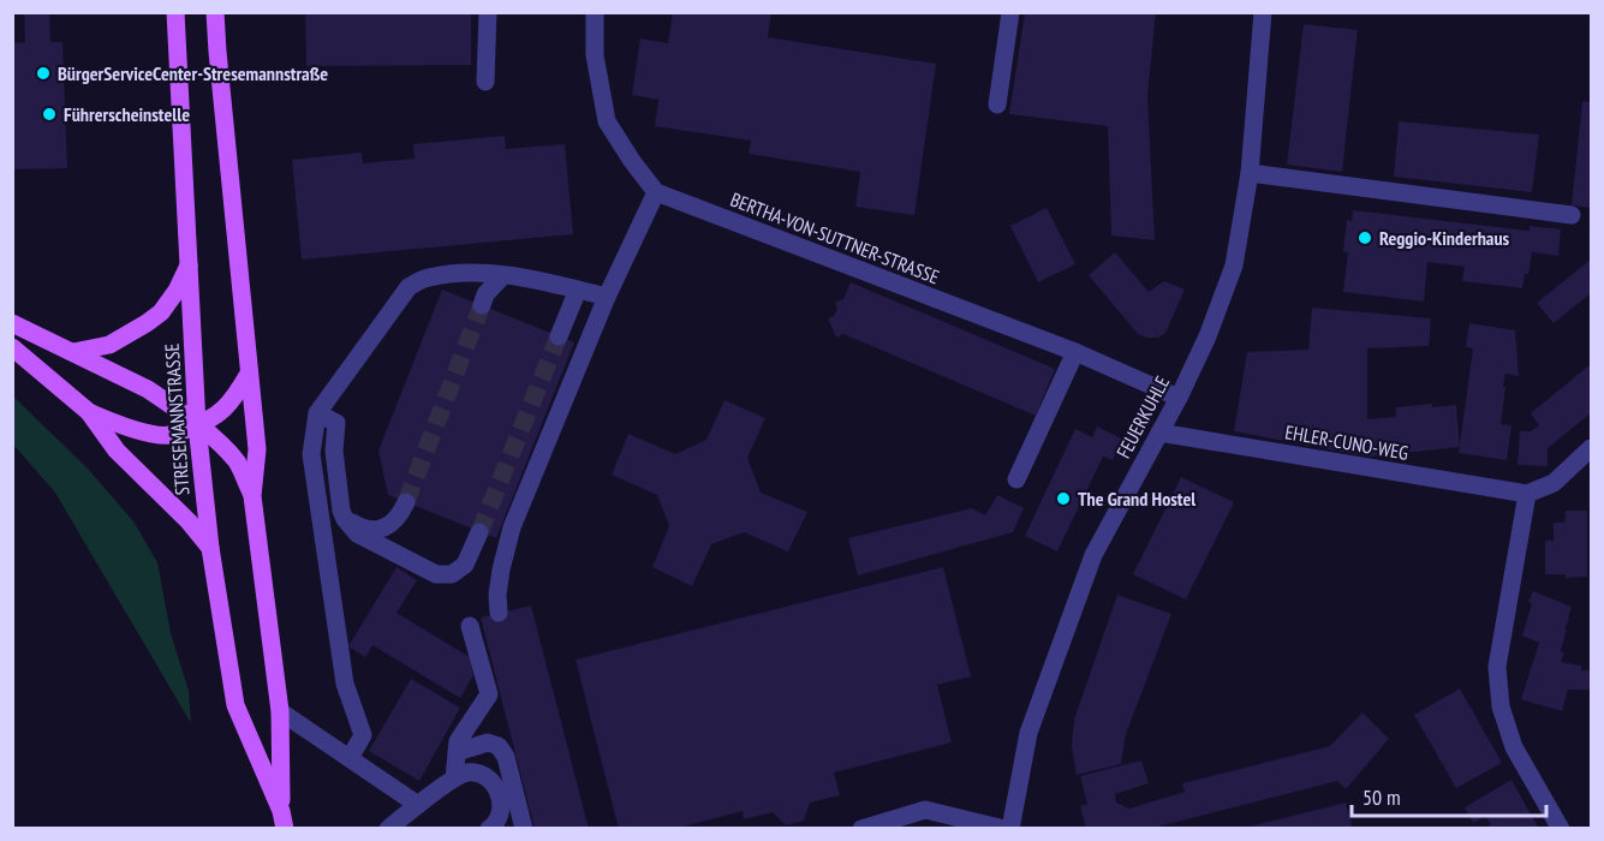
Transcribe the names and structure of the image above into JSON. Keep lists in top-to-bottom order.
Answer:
{
  "streets": {
    "main road": ["STRESEMANNSTRASSE"],
    "street": ["BERTHA-VON-SUTTNER-STRASSE", "FEUERKUHLE", "EHLER-CUNO-WEG"]
  },
  "crossings": [
    ["BERTHA-VON-SUTTNER-STRASSE", "FEUERKUHLE"],
    ["FEUERKUHLE", "EHLER-CUNO-WEG"]
  ],
  "places": [
    "BürgerServiceCenter-Stresemannstraße",
    "Führerscheinstelle",
    "Reggio-Kinderhaus",
    "The Grand Hostel"
  ],
  "scale_bar": "50 m"
}
